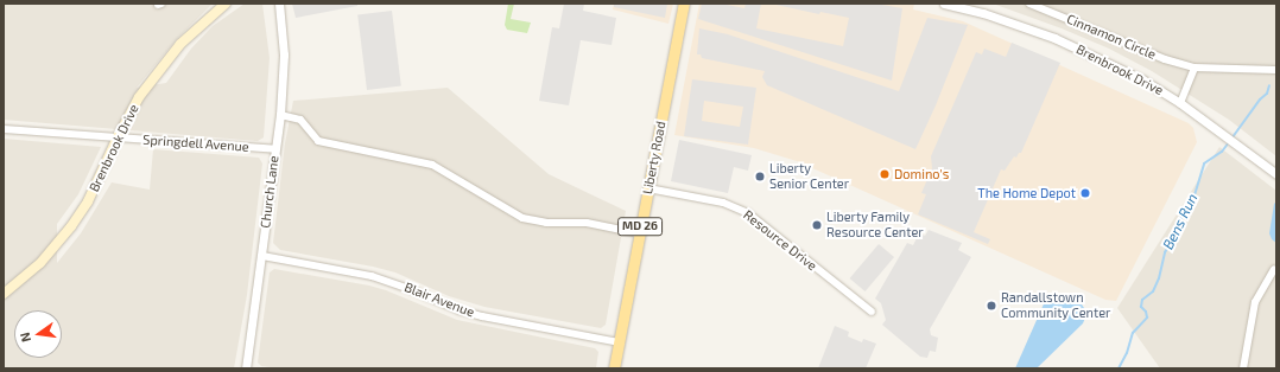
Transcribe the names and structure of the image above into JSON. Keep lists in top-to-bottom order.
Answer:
{
  "streets": {
    "main road": ["Brenbrook Drive", "Liberty Road", "MD 26"],
    "street": [
      "Cinnamon Circle",
      "Springdell Avenue",
      "Church Lane",
      "Resource Drive",
      "Blair Avenue"
    ]
  },
  "crossings": [
    ["Brenbrook Drive", "Springdell Avenue"],
    ["Springdell Avenue", "Church Lane"],
    ["Liberty Road", "Resource Drive"],
    ["Liberty Road", "Blair Avenue"],
    ["Church Lane", "Blair Avenue"]
  ],
  "water": ["Bens Run"],
  "places": [
    "Domino's",
    "Liberty Senior Center",
    "The Home Depot",
    "Liberty Family Resource Center",
    "Randallstown Community Center"
  ],
  "north": "left"
}
